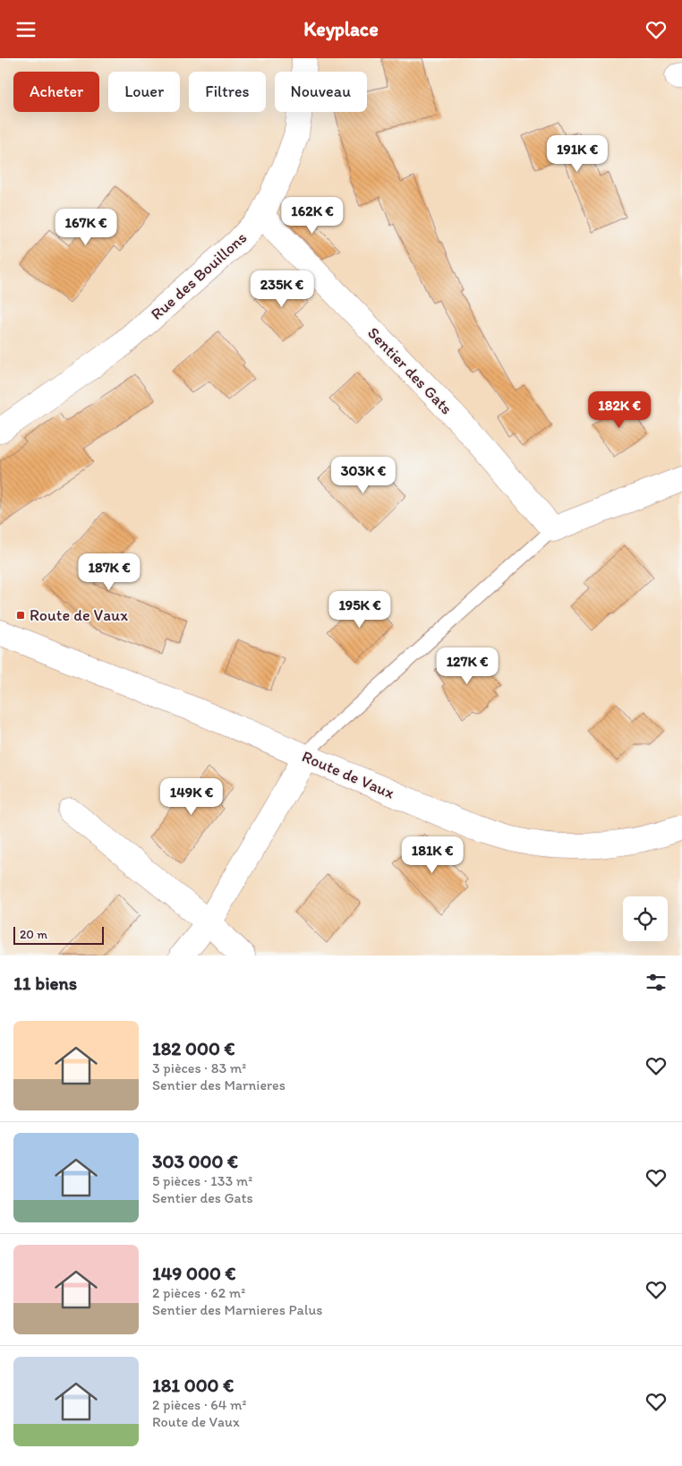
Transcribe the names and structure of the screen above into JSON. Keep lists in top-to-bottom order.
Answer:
{
  "streets": {
    "street": ["Rue des Bouillons", "Sentier des Gats", "Route de Vaux"]
  },
  "crossings": [
    ["Rue des Bouillons", "Sentier des Gats"]
  ],
  "places": {
    "transit": ["Route de Vaux"]
  },
  "scale_bar": "20 m",
  "page": {
    "header": "Keyplace",
    "chip": [
      "Acheter",
      "Louer",
      "Filtres",
      "Nouveau"
    ],
    "price": [
      "191K €",
      "162K €",
      "167K €",
      "235K €",
      "182K €",
      "303K €",
      "187K €",
      "195K €",
      "127K €",
      "149K €",
      "181K €"
    ],
    "scale": "20 m",
    "heading": "11 biens",
    "list": [
      {
        "name": "182 000 €",
        "note": "3 pièces · 83 m² · Sentier des Marnieres"
      },
      {
        "name": "303 000 €",
        "note": "5 pièces · 133 m² · Sentier des Gats"
      },
      {
        "name": "149 000 €",
        "note": "2 pièces · 62 m² · Sentier des Marnieres Palus"
      },
      {
        "name": "181 000 €",
        "note": "2 pièces · 64 m² · Route de Vaux"
      }
    ]
  }
}
